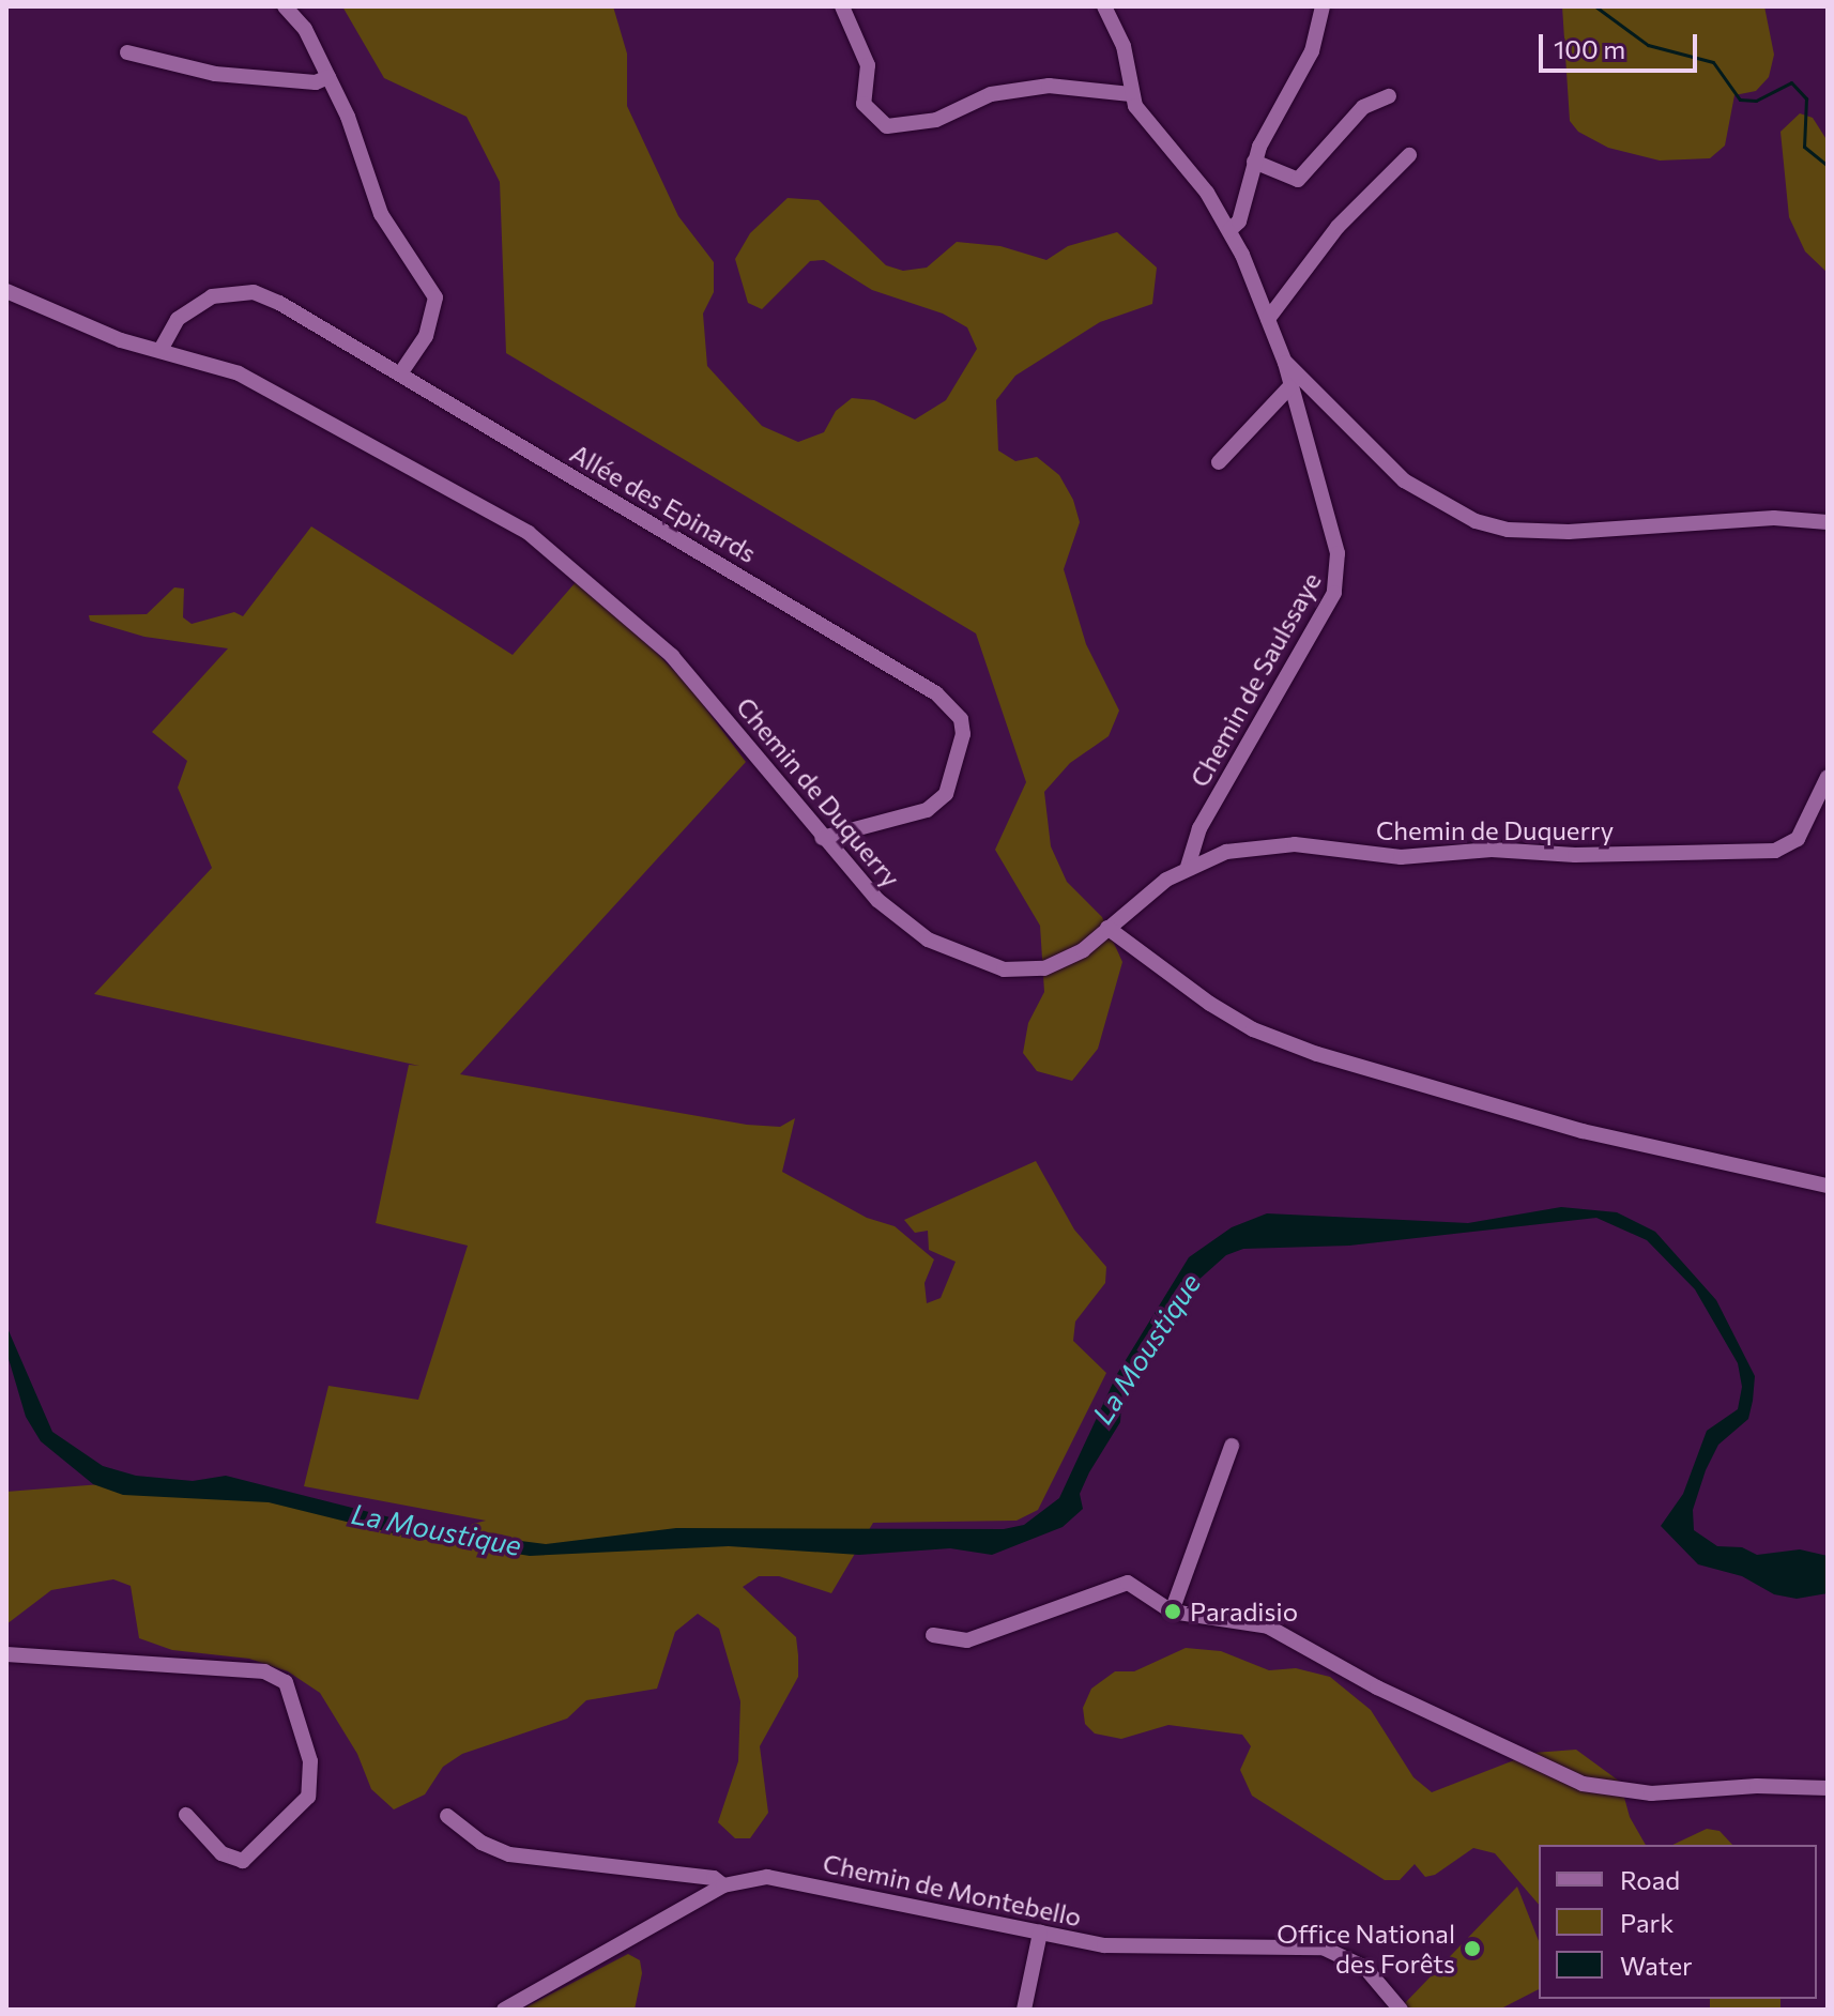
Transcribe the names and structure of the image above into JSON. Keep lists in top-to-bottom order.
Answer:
{
  "streets": {
    "street": [
      "Allée des Epinards",
      "Chemin de Saulssaye",
      "Chemin de Duquerry",
      "Chemin de Montebello"
    ]
  },
  "crossings": [
    ["Allée des Epinards", "Chemin de Duquerry"],
    ["Chemin de Saulssaye", "Chemin de Duquerry"]
  ],
  "water": ["La Moustique"],
  "places": ["Paradisio", "Office National des Forêts"],
  "legend": ["Road", "Park", "Water"],
  "scale_bar": "100 m"
}
